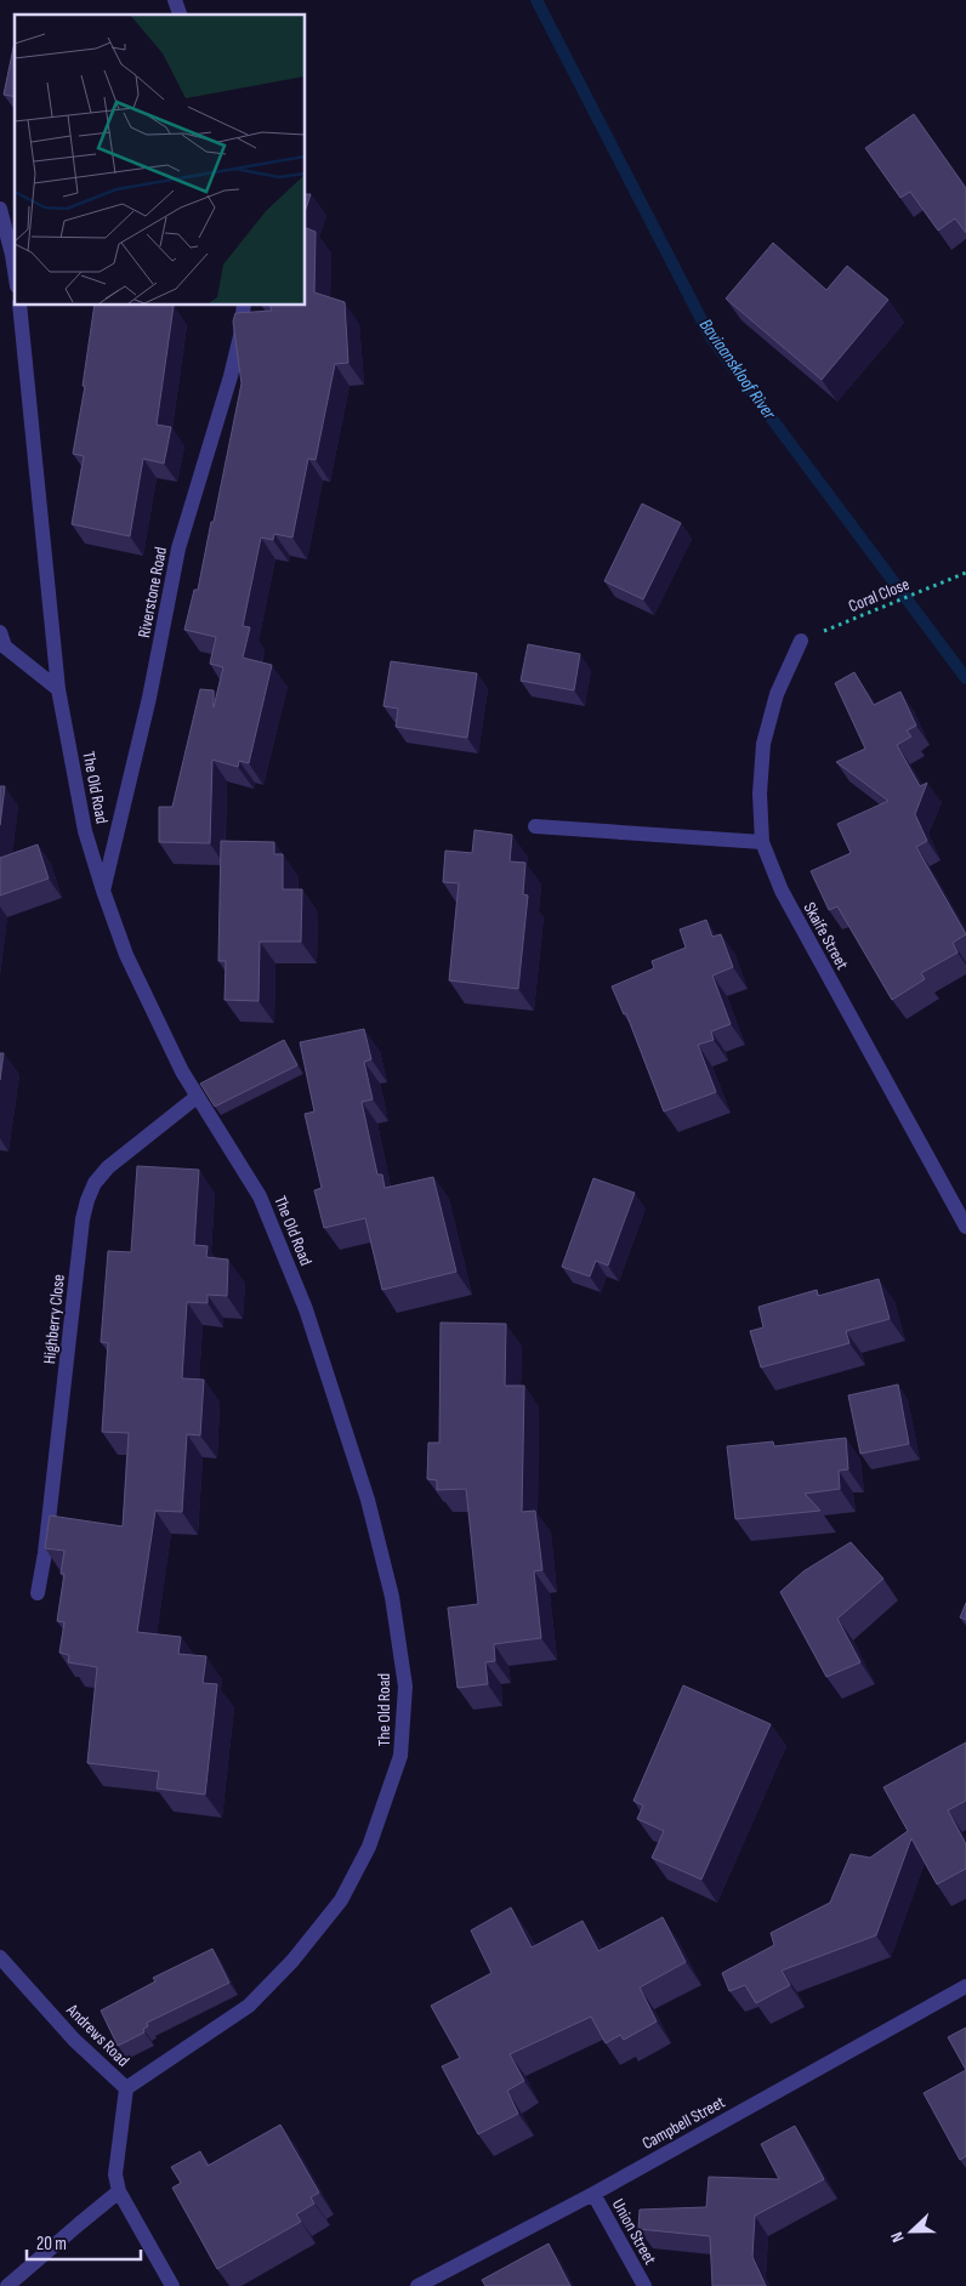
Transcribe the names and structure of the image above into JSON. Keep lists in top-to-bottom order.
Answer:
{
  "streets": {
    "street": [
      "Riverstone Road",
      "The Old Road",
      "Skaife Street",
      "Highberry Close",
      "Andrews Road",
      "Campbell Street",
      "Union Street"
    ],
    "path": ["Coral Close"]
  },
  "crossings": [
    ["Riverstone Road", "The Old Road"],
    ["Coral Close", "Skaife Street"],
    ["The Old Road", "Highberry Close"],
    ["The Old Road", "Andrews Road"],
    ["Campbell Street", "Union Street"]
  ],
  "water": ["Baviaanskloof River"],
  "scale_bar": "20 m",
  "north": "left"
}
